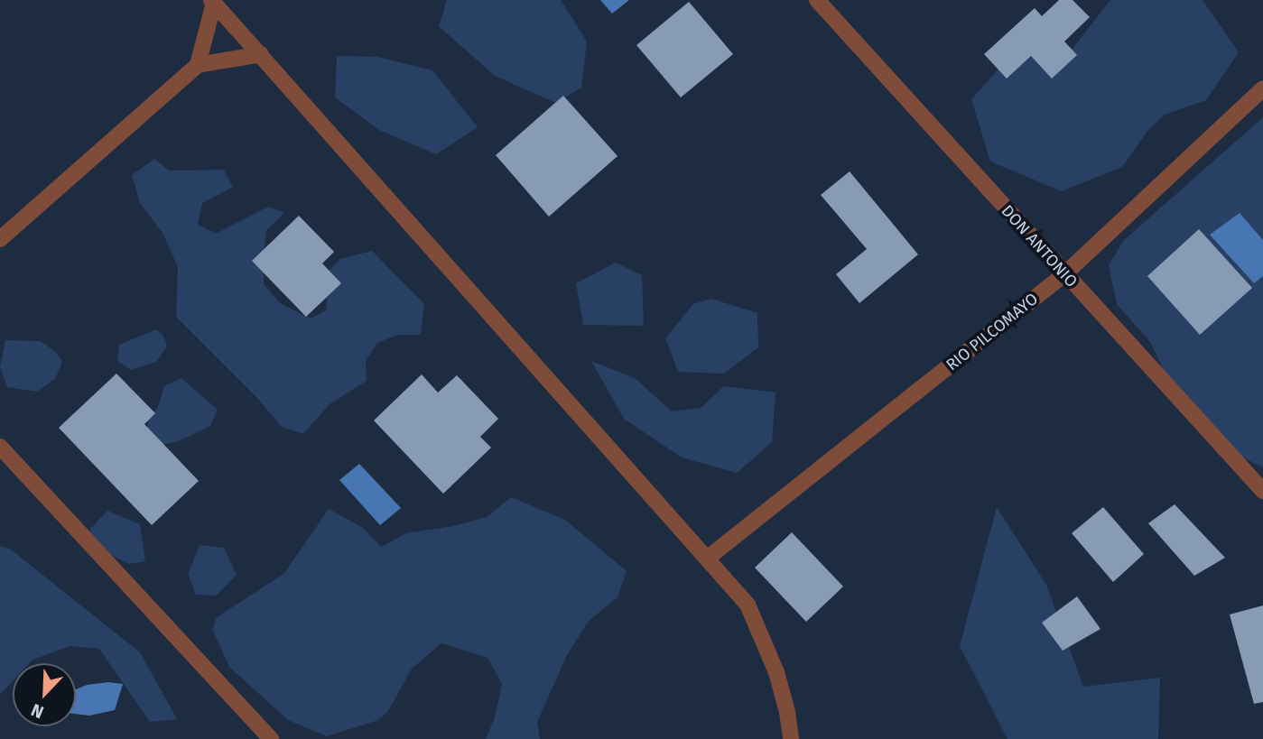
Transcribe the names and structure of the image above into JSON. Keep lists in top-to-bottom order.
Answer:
{
  "streets": {
    "street": ["DON ANTONIO", "RIO PILCOMAYO"]
  },
  "crossings": [
    ["DON ANTONIO", "RIO PILCOMAYO"]
  ],
  "north": "bottom left"
}
